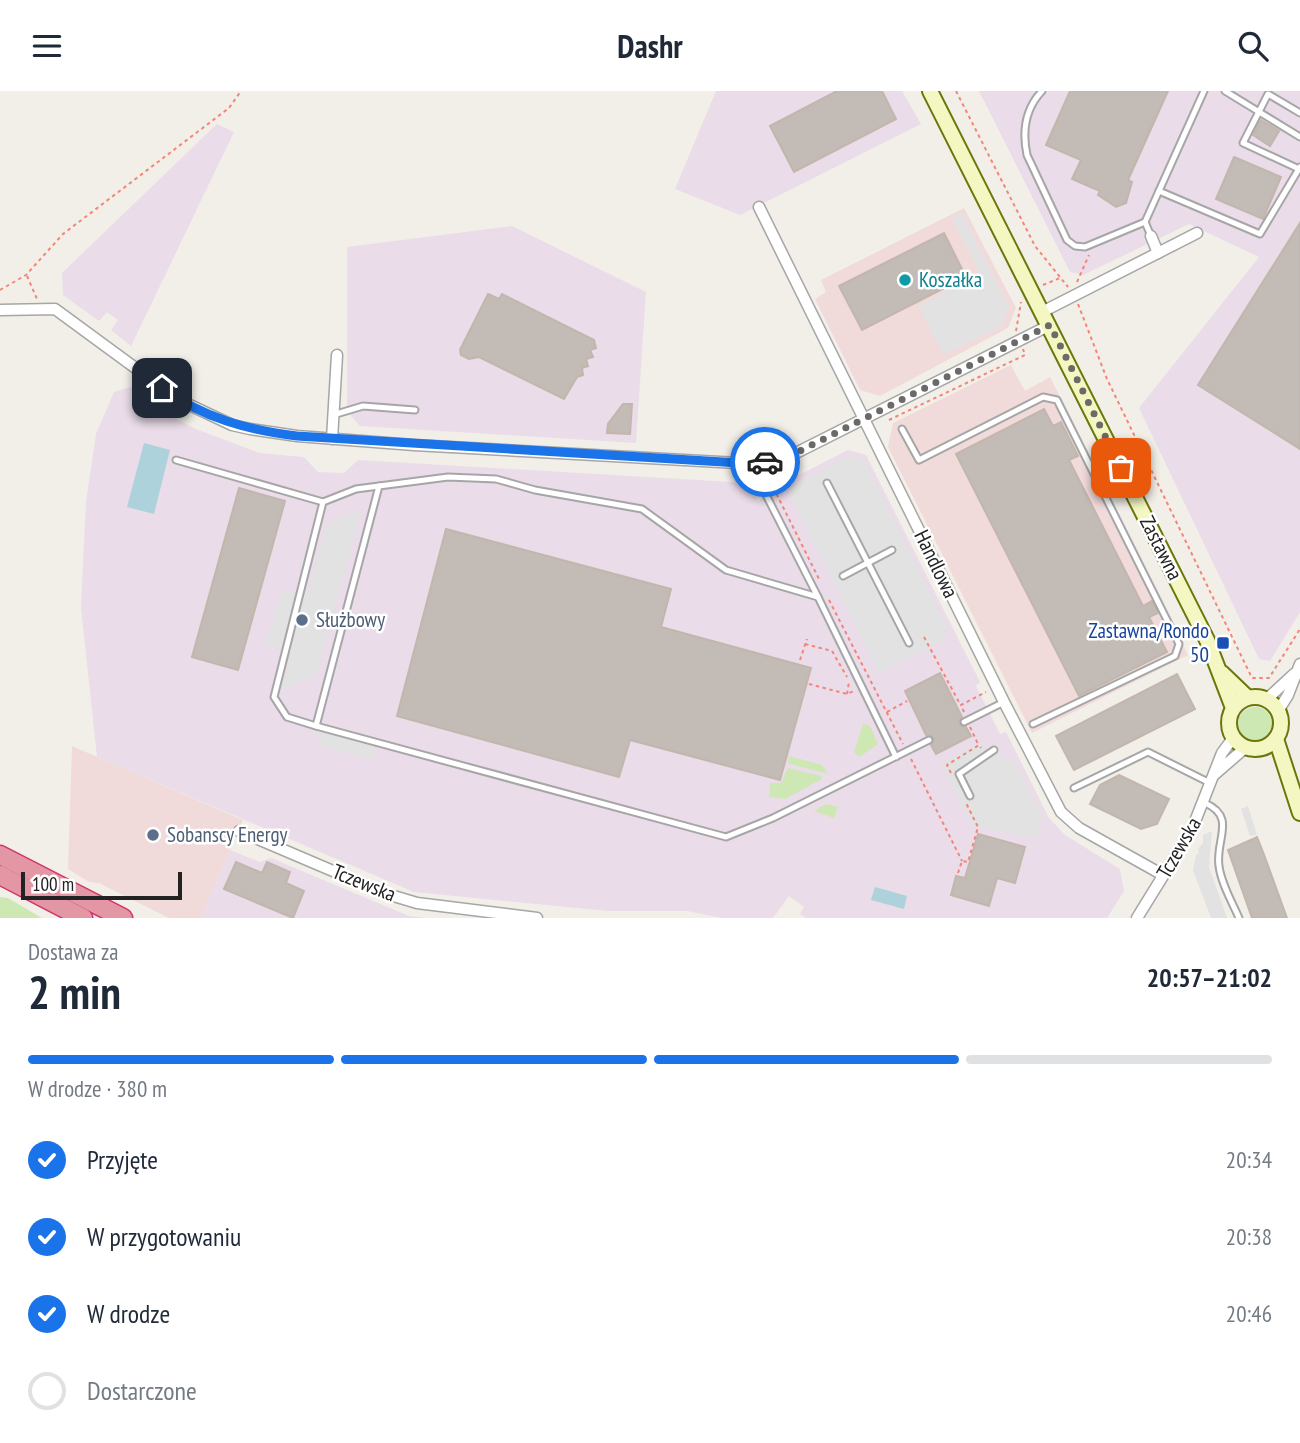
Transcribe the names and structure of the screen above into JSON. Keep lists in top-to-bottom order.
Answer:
{
  "streets": {
    "main road": ["Zastawna"],
    "street": ["Handlowa", "Tczewska"]
  },
  "crossings": [
    ["Zastawna", "Tczewska"],
    ["Handlowa", "Tczewska"]
  ],
  "places": {
    "other": ["Koszałka", "Służbowy", "Sobanscy Energy"],
    "transit": ["Zastawna/Rondo 50"]
  },
  "scale_bar": "100 m",
  "page": {
    "header": "Dashr",
    "scale": "100 m",
    "heading": ["2 min", "Dostawa za", "20:57–21:02"],
    "bar": "W drodze · 380 m",
    "list": [
      ["Przyjęte", "20:34"],
      ["W przygotowaniu", "20:38"],
      ["W drodze", "20:46"],
      "Dostarczone"
    ]
  }
}
